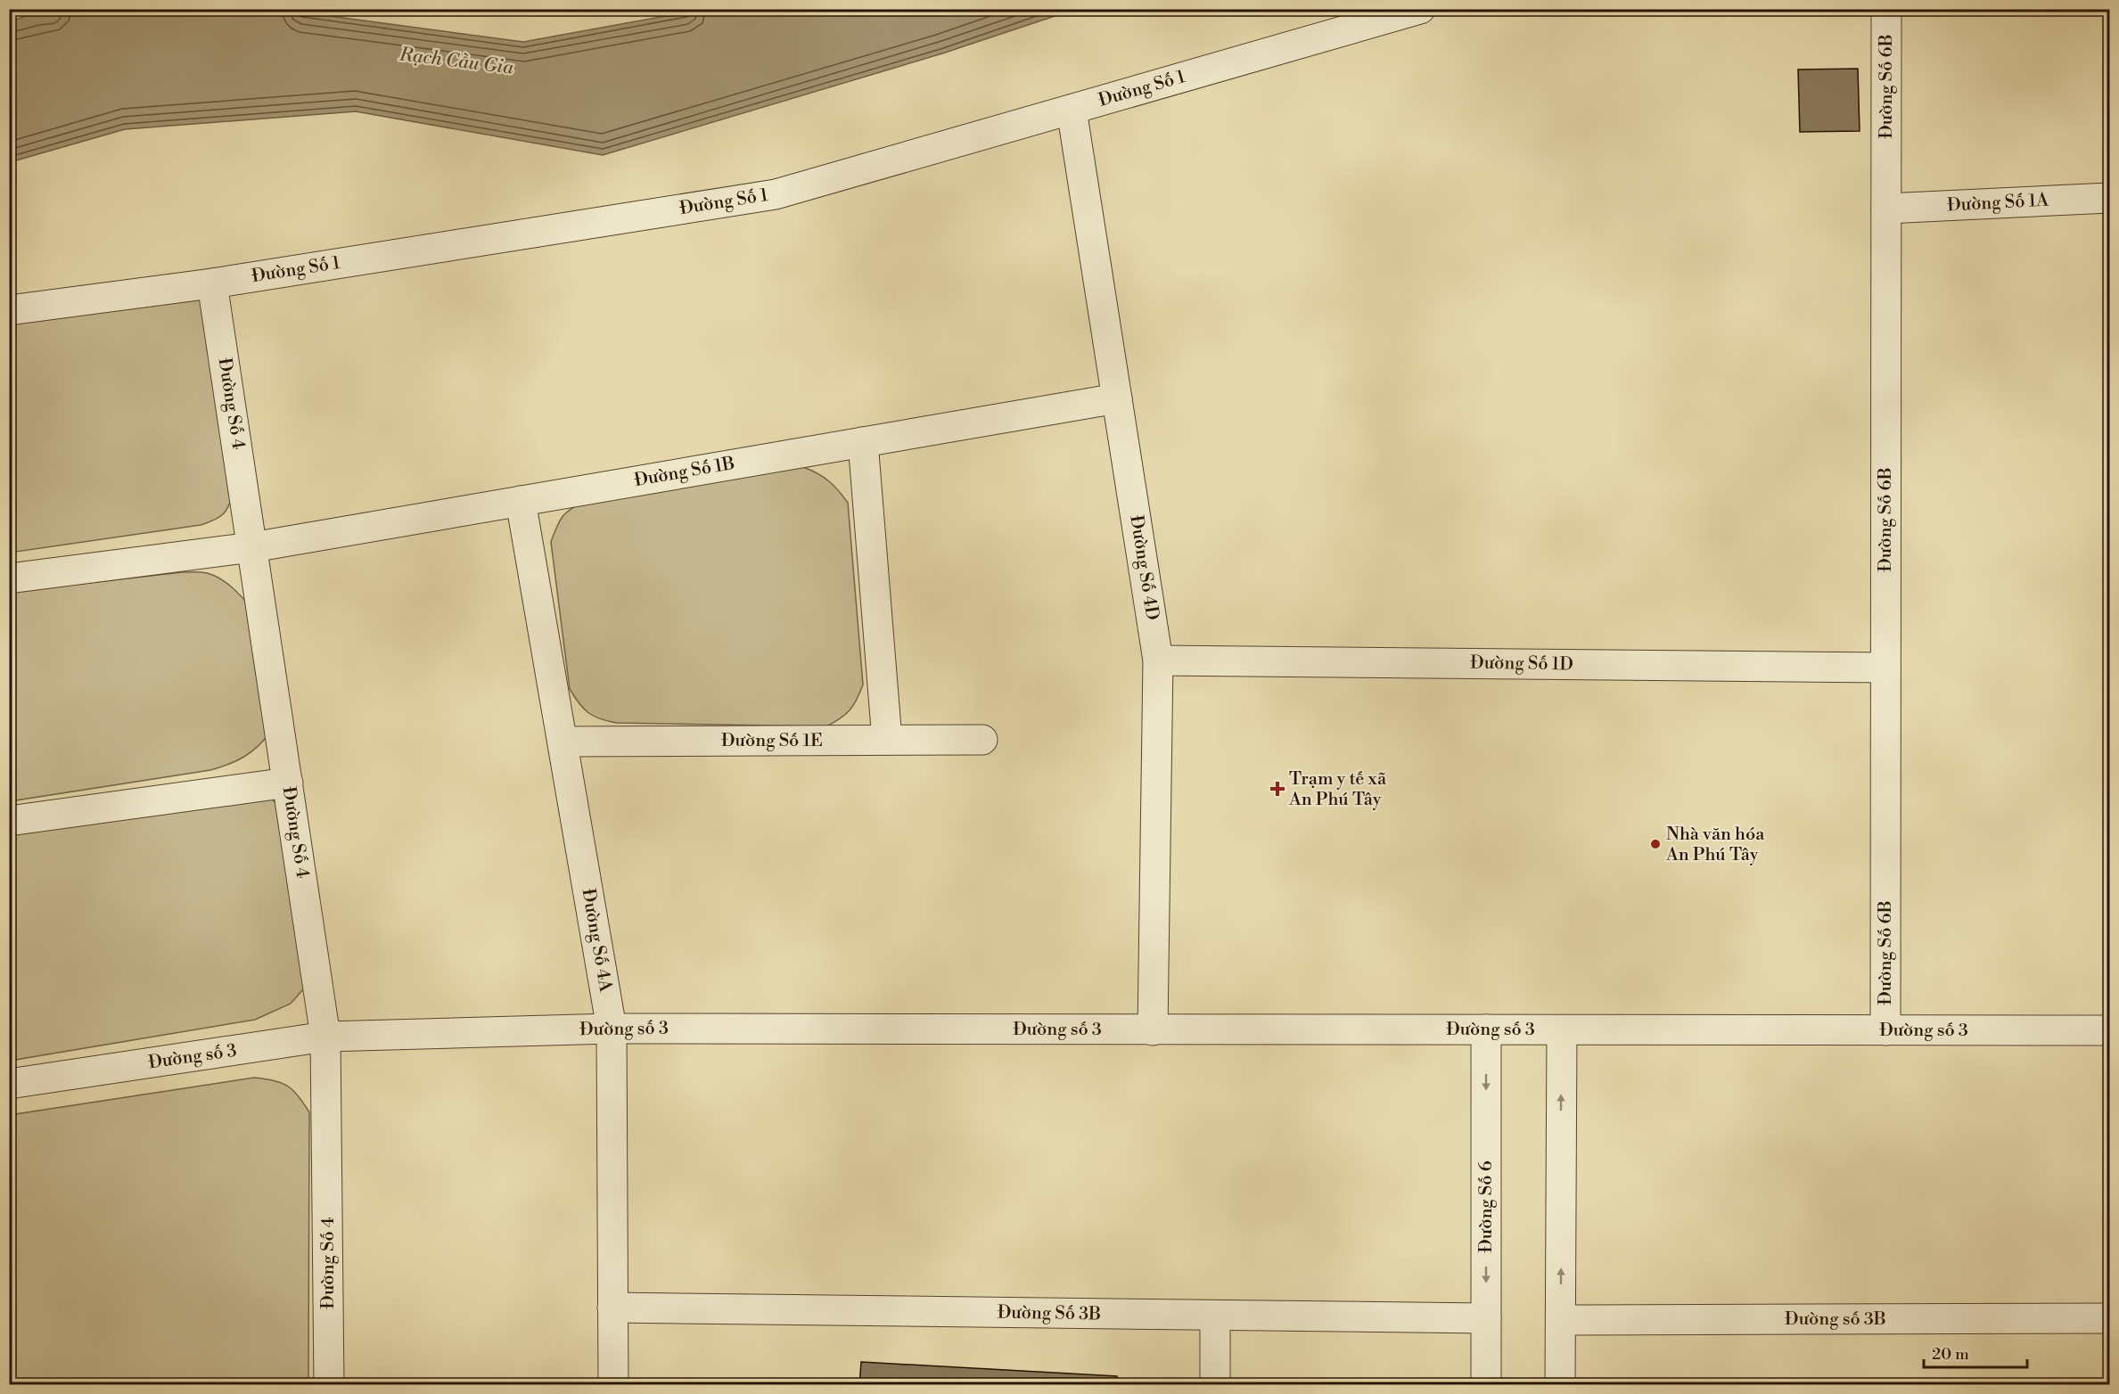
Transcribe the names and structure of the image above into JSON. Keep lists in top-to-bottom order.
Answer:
{
  "streets": {
    "street": [
      "Đường Số 6B",
      "Đường Số 1",
      "Đường Số 1A",
      "Đường Số 4",
      "Đường Số 1B",
      "Đường Số 4D",
      "Đường Số 1D",
      "Đường Số 1E",
      "Đường Số 4A",
      "Đường số 3",
      "Đường Số 6",
      "Đường Số 3B",
      "Đường số 3B"
    ]
  },
  "crossings": [
    ["Đường Số 6B", "Đường Số 1A"],
    ["Đường Số 6B", "Đường Số 1D"],
    ["Đường Số 6B", "Đường số 3"],
    ["Đường Số 1", "Đường Số 4"],
    ["Đường Số 1", "Đường Số 4D"],
    ["Đường Số 4", "Đường Số 1B"],
    ["Đường Số 4", "Đường số 3"],
    ["Đường Số 1B", "Đường Số 4D"],
    ["Đường Số 1B", "Đường Số 4A"],
    ["Đường Số 4D", "Đường Số 1D"],
    ["Đường Số 4D", "Đường số 3"],
    ["Đường Số 1E", "Đường Số 4A"],
    ["Đường Số 4A", "Đường số 3"],
    ["Đường Số 4A", "Đường Số 3B"],
    ["Đường số 3", "Đường Số 6"],
    ["Đường Số 6", "Đường Số 3B"]
  ],
  "water": ["Rạch Cầu Gia"],
  "places": {
    "health": ["Trạm y tế xã An Phú Tây"],
    "other": ["Nhà văn hóa An Phú Tây"]
  },
  "scale_bar": "20 m"
}
